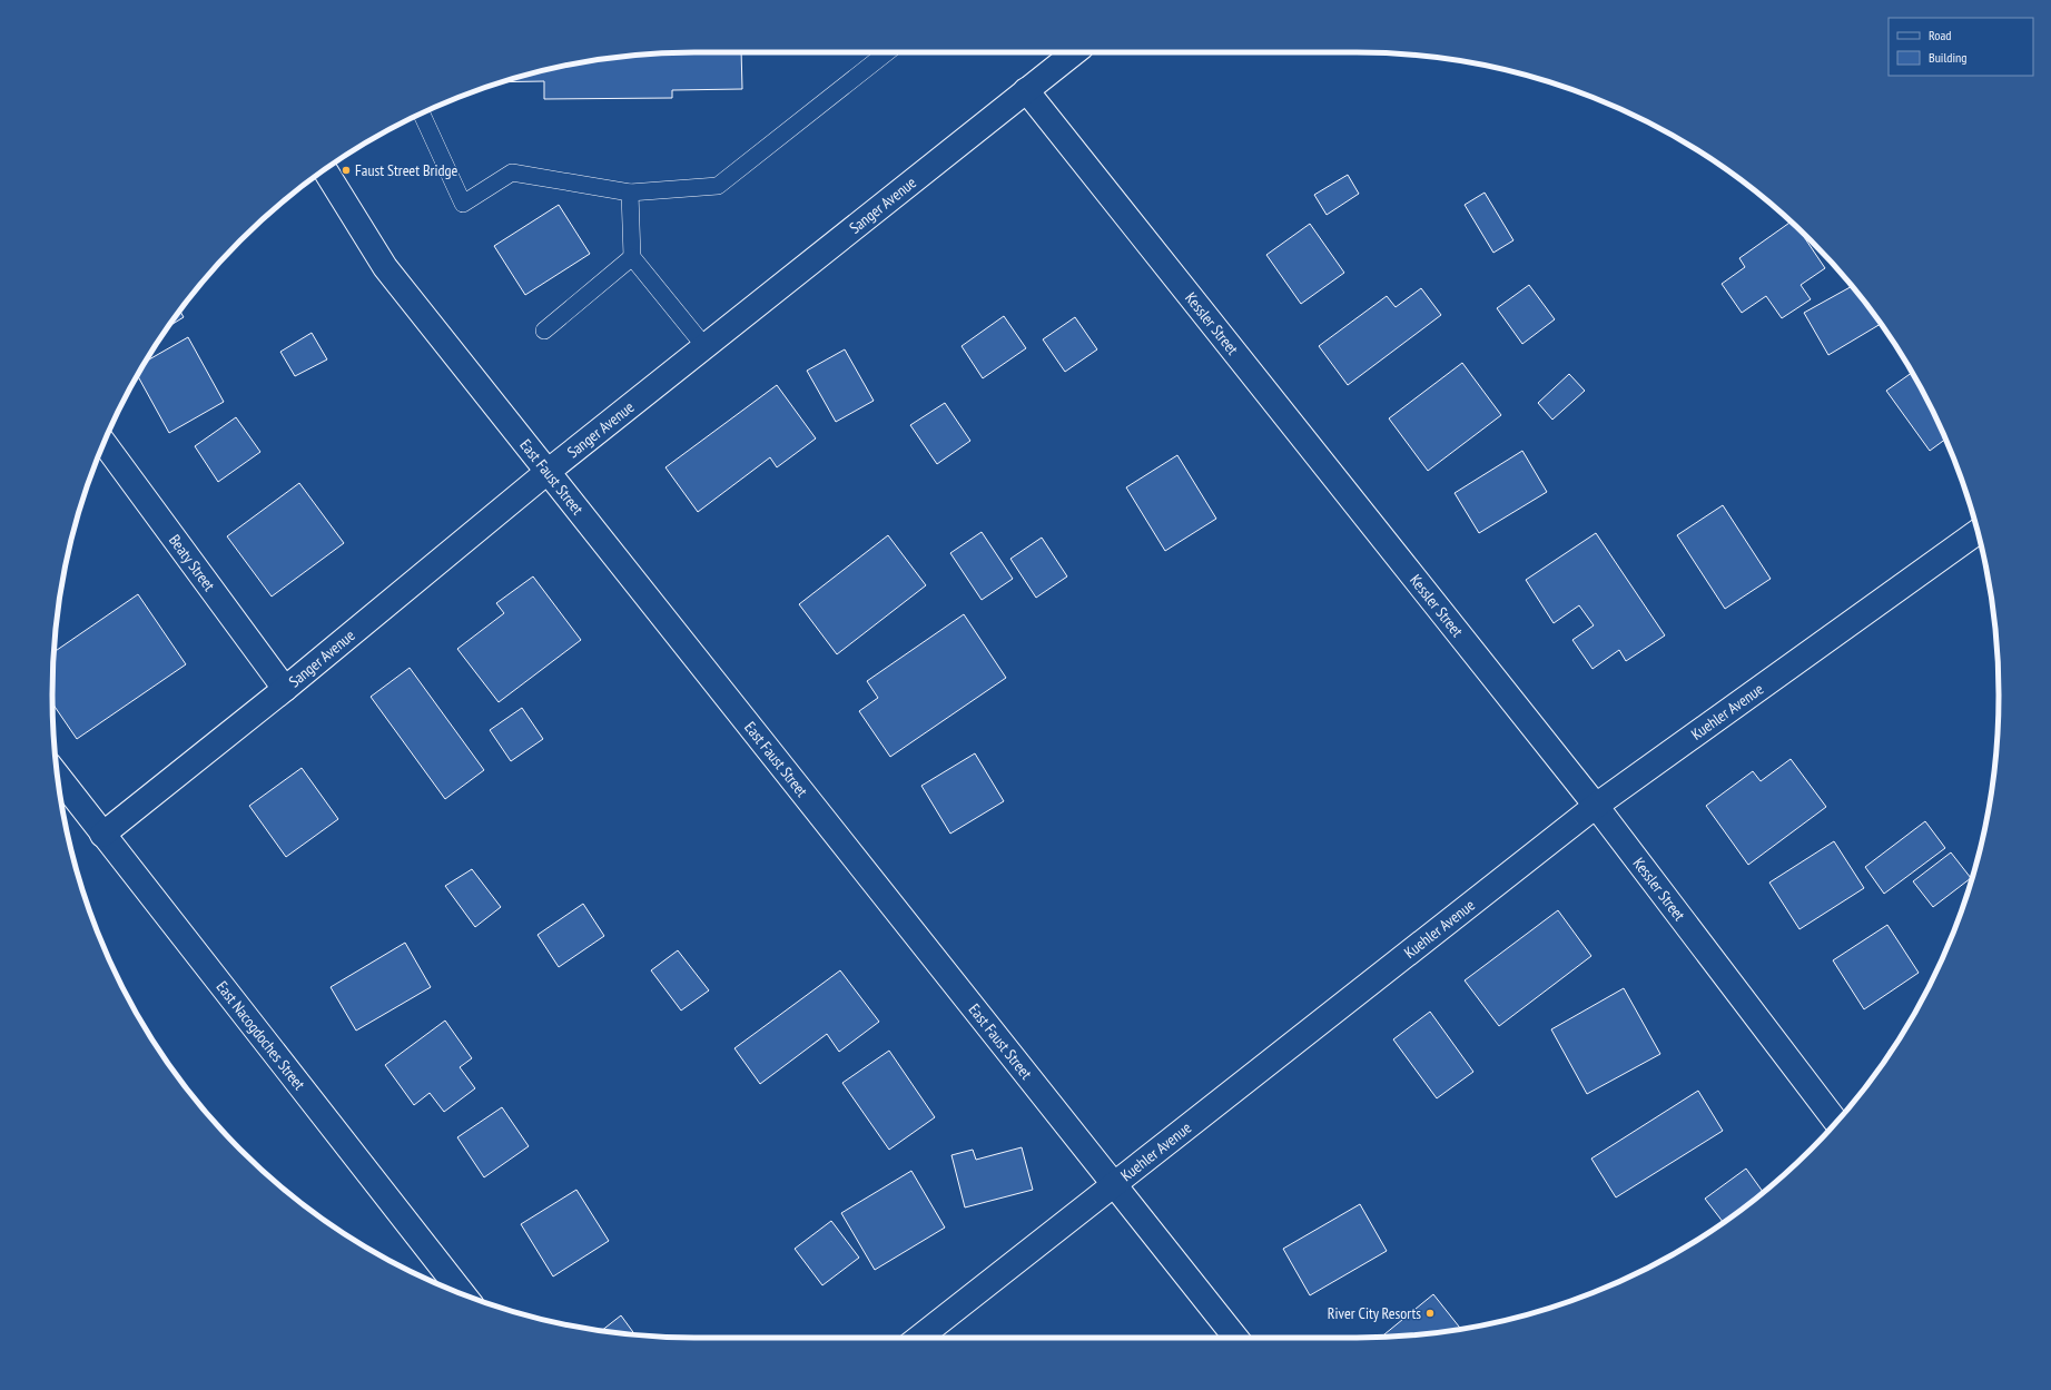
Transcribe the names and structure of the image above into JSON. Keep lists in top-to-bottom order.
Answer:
{
  "streets": {
    "street": [
      "Sanger Avenue",
      "Kessler Street",
      "East Faust Street",
      "Beaty Street",
      "Kuehler Avenue",
      "East Nacogdoches Street"
    ]
  },
  "crossings": [
    ["Sanger Avenue", "Kessler Street"],
    ["Sanger Avenue", "East Faust Street"],
    ["Sanger Avenue", "Beaty Street"],
    ["Sanger Avenue", "East Nacogdoches Street"],
    ["Kessler Street", "Kuehler Avenue"],
    ["East Faust Street", "Kuehler Avenue"]
  ],
  "places": ["Faust Street Bridge", "River City Resorts"],
  "legend": ["Road", "Building"]
}
